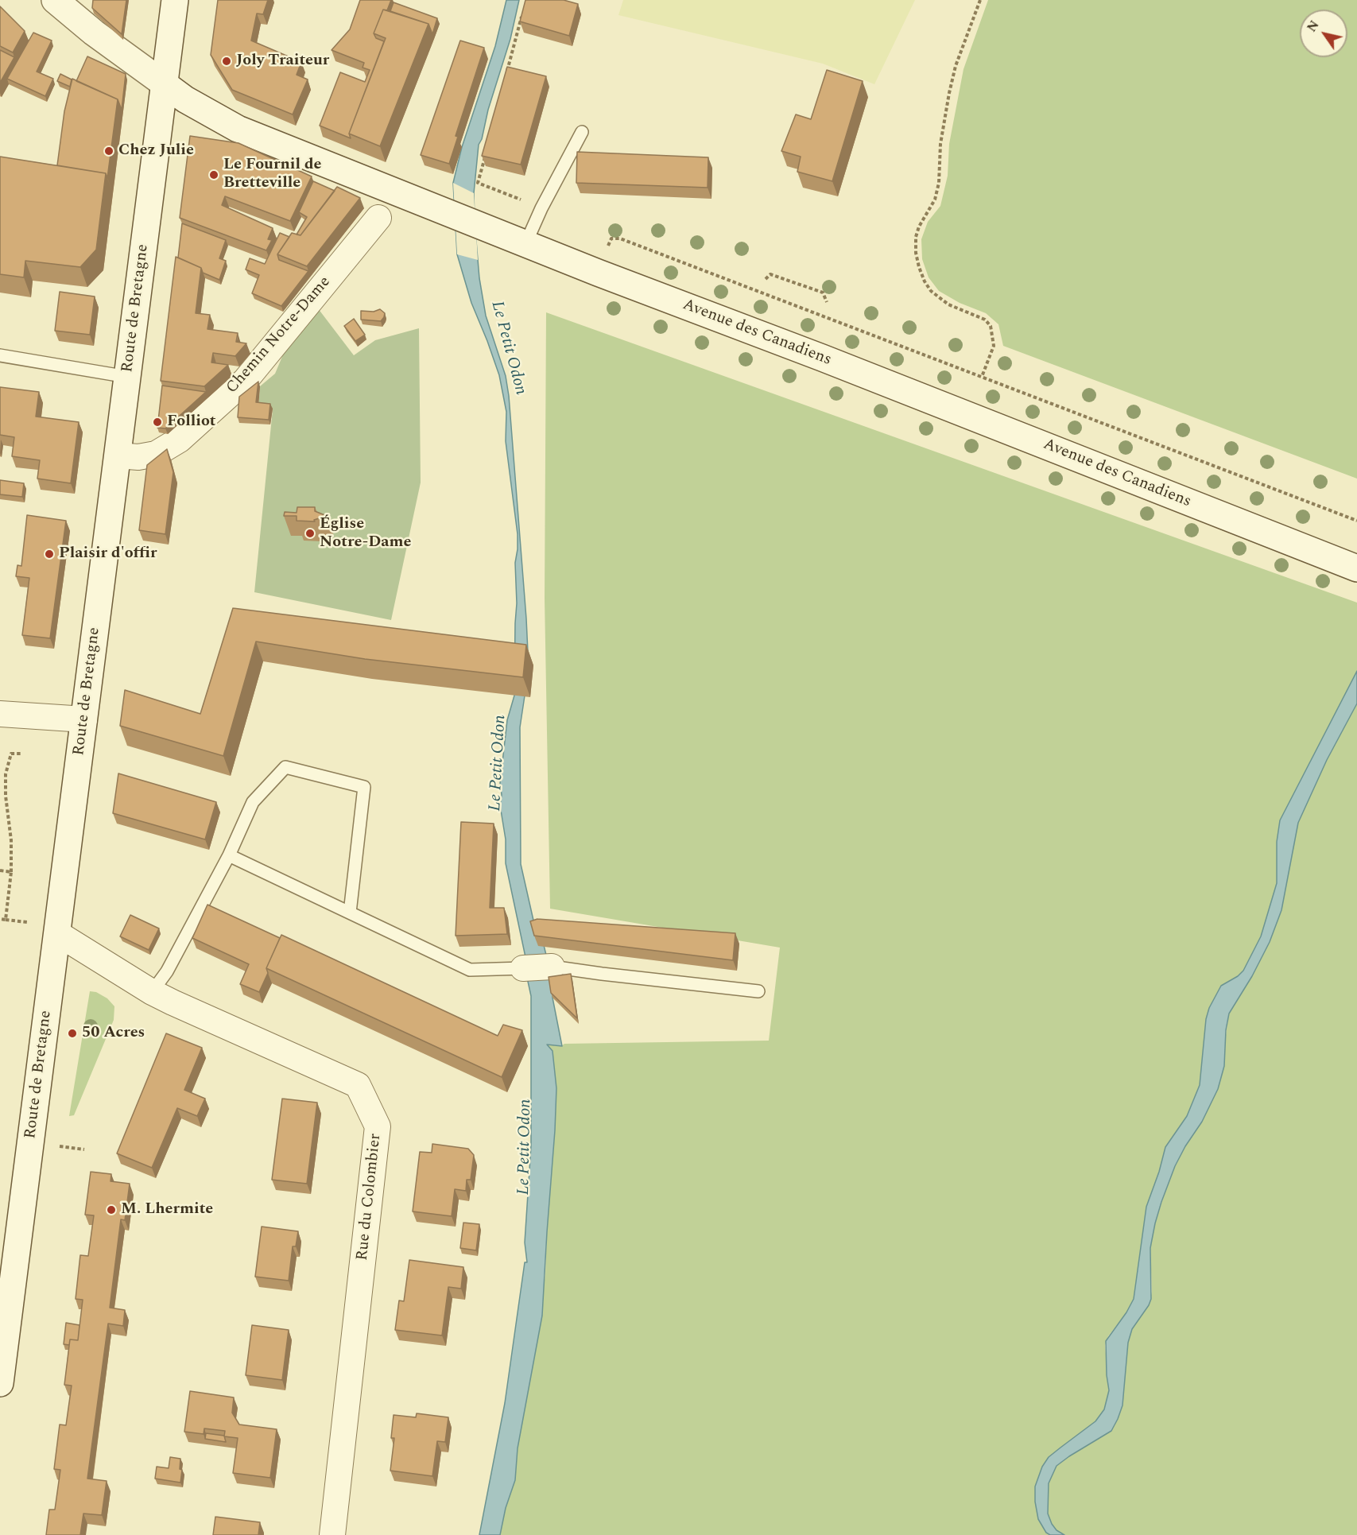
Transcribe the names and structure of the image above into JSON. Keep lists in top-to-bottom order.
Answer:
{
  "streets": {
    "main road": ["Route de Bretagne", "Avenue des Canadiens"],
    "street": ["Chemin Notre-Dame", "Rue du Colombier"]
  },
  "crossings": [
    ["Route de Bretagne", "Avenue des Canadiens"],
    ["Route de Bretagne", "Chemin Notre-Dame"],
    ["Route de Bretagne", "Rue du Colombier"]
  ],
  "water": ["Le Petit Odon"],
  "places": [
    "Joly Traiteur",
    "Chez Julie",
    "Le Fournil de Bretteville",
    "Folliot",
    "Église Notre-Dame",
    "Plaisir d'offir",
    "50 Acres",
    "M. Lhermite"
  ],
  "north": "top left"
}
